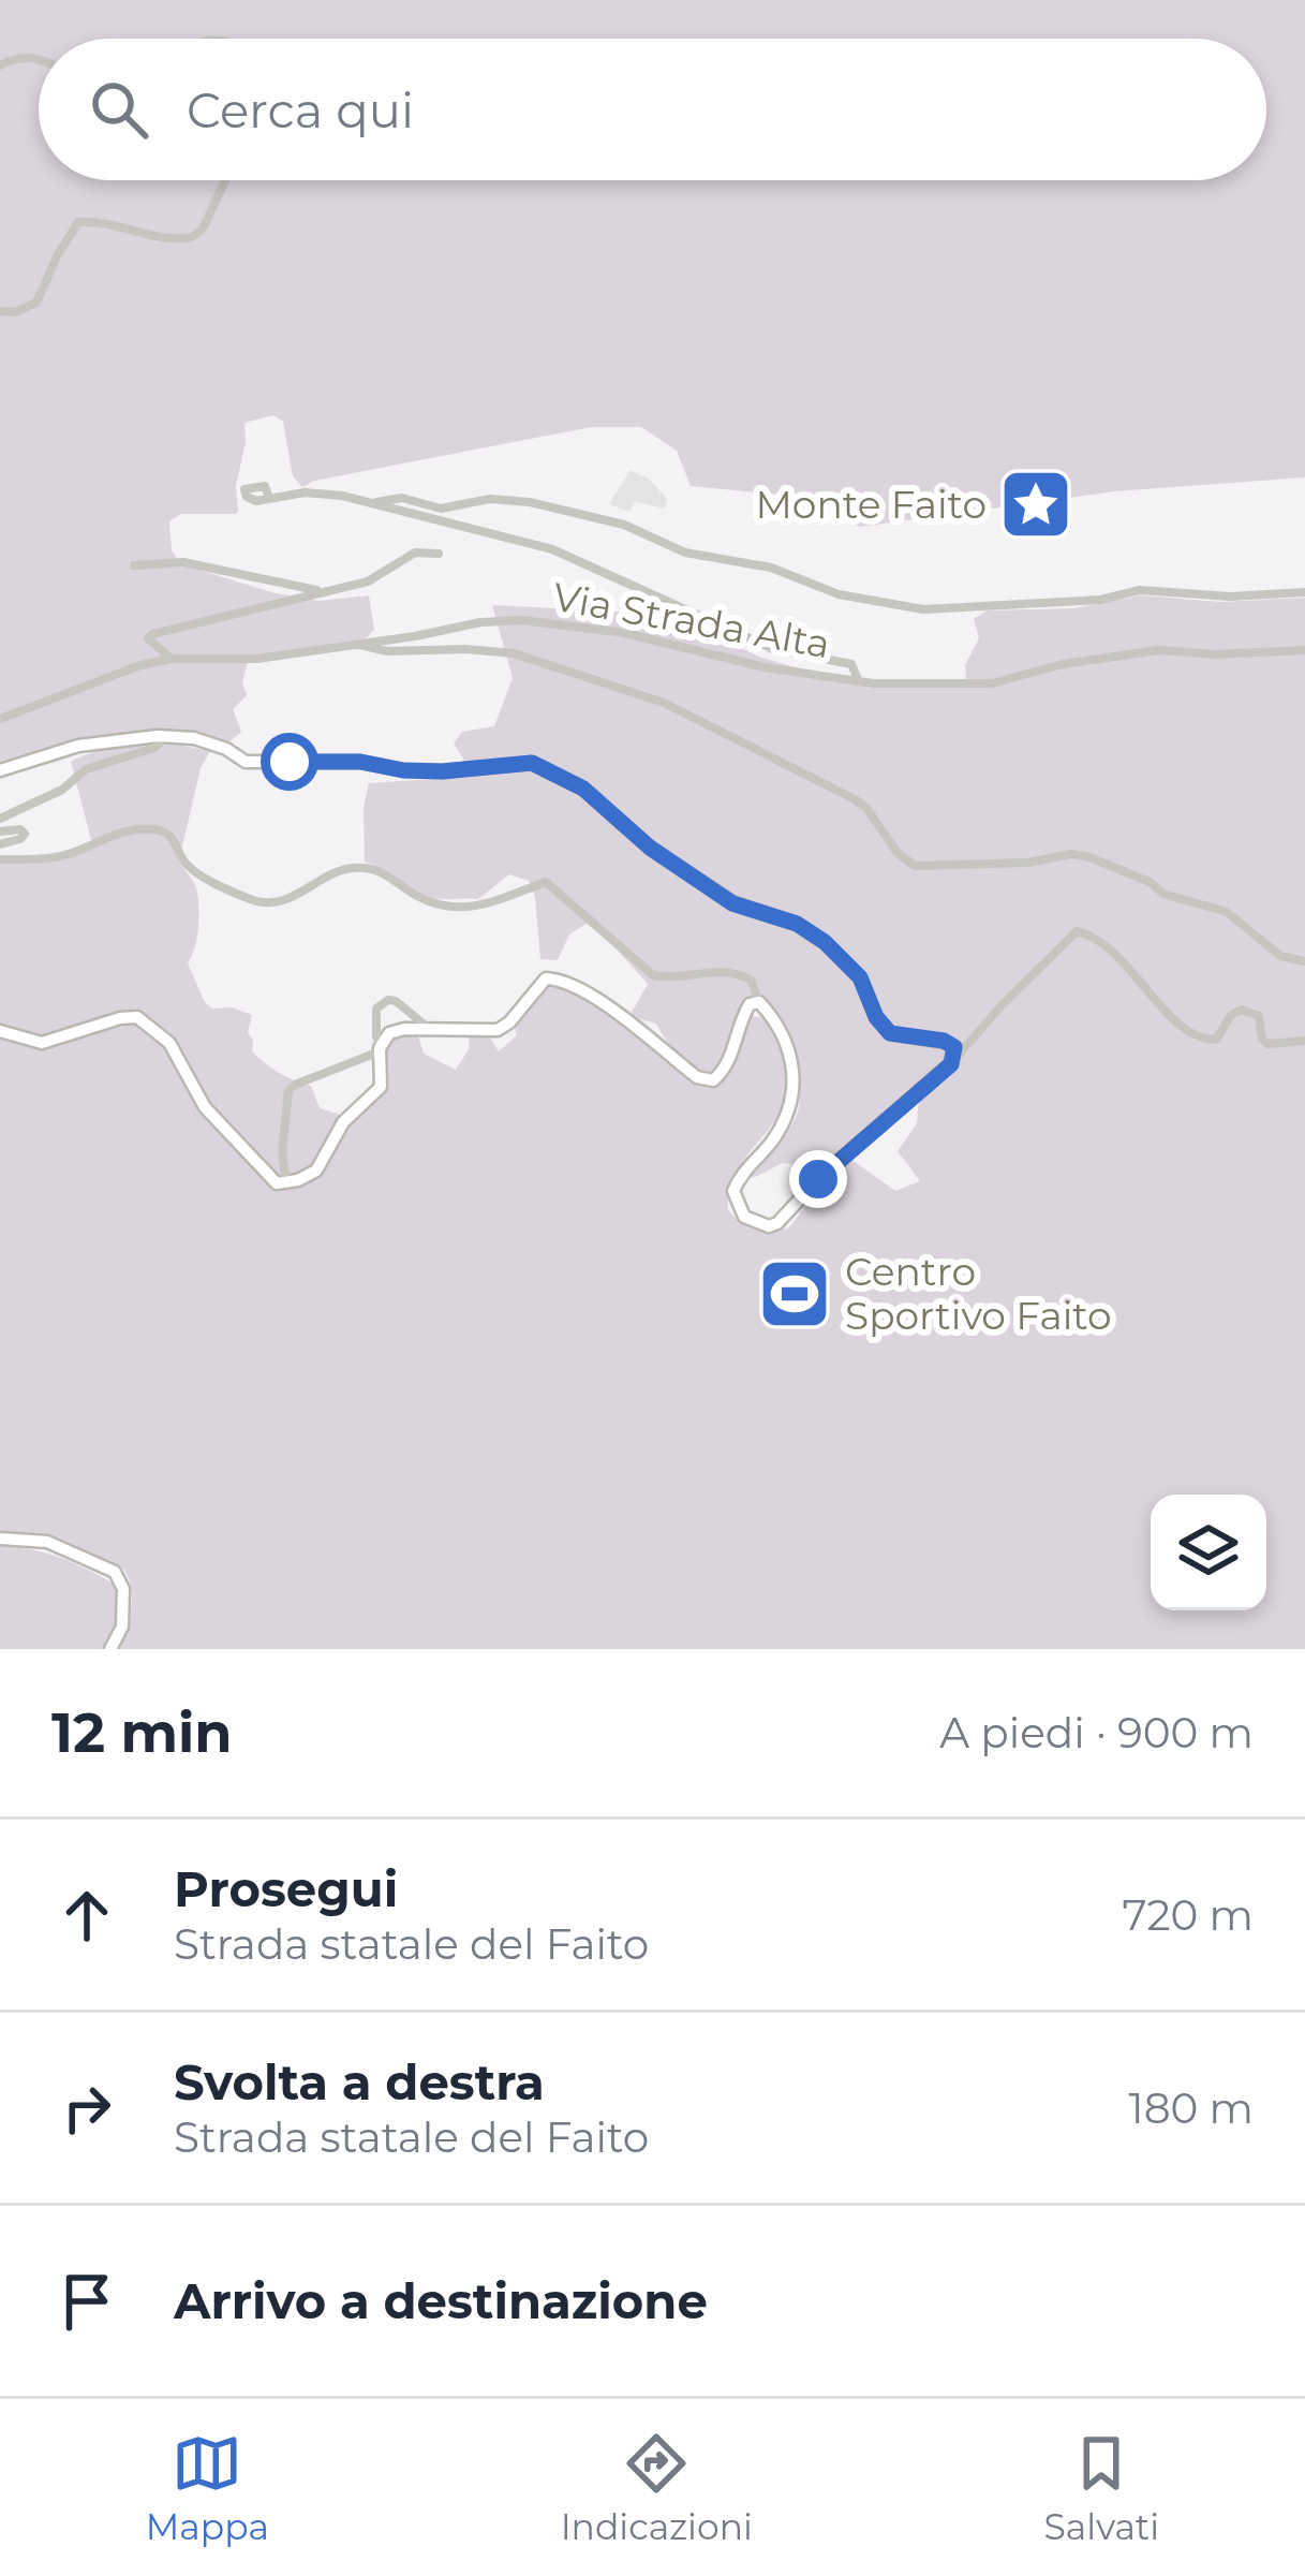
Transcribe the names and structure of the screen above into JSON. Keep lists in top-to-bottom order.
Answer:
{
  "streets": {
    "street": ["Via Strada Alta"]
  },
  "places": {
    "place": ["Monte Faito"],
    "sports": ["Centro Sportivo Faito"]
  },
  "page": {
    "search": "Cerca qui",
    "heading": ["12 min", "A piedi · 900 m"],
    "list": [
      ["Prosegui", "Strada statale del Faito", "720 m"],
      ["Svolta a destra", "Strada statale del Faito", "180 m"],
      "Arrivo a destinazione"
    ],
    "nav": ["Mappa", "Indicazioni", "Salvati"]
  }
}
